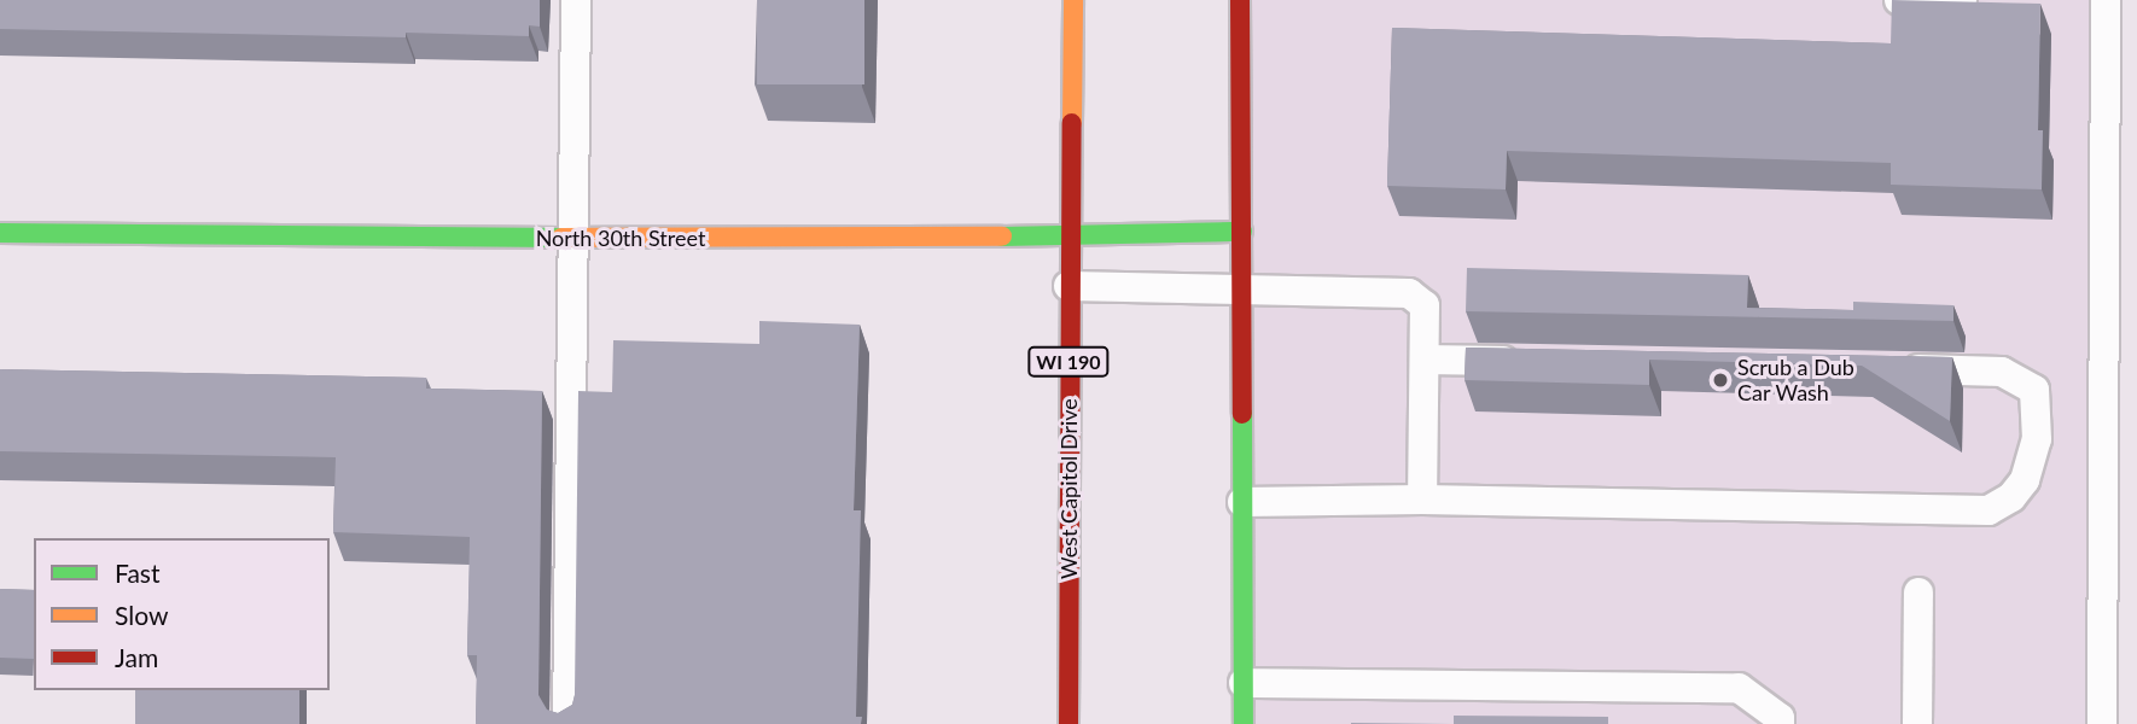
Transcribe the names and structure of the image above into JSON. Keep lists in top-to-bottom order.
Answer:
{
  "streets": {
    "main road": ["North 30th Street", "WI 190", "West Capitol Drive"]
  },
  "crossings": [
    ["North 30th Street", "West Capitol Drive"]
  ],
  "places": ["Scrub a Dub Car Wash"],
  "legend": ["Fast", "Slow", "Jam"]
}
